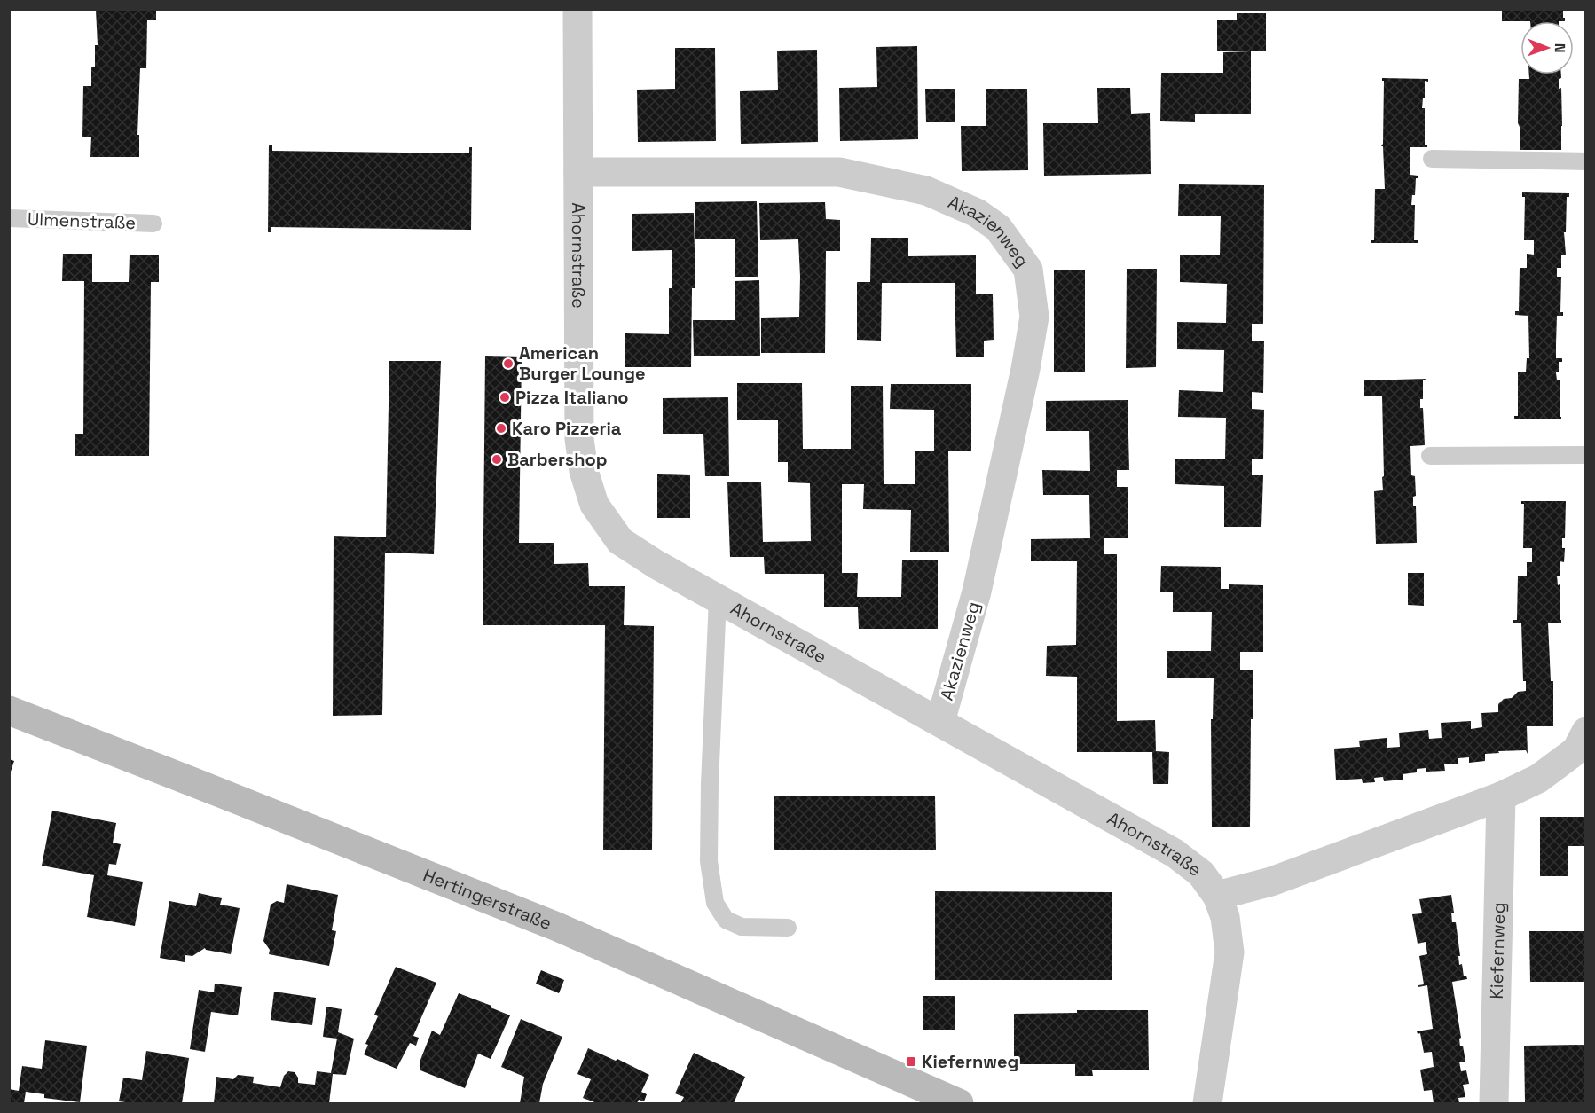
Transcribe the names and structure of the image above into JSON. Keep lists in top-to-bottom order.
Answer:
{
  "streets": {
    "street": [
      "Akazienweg",
      "Ahornstraße",
      "Hertingerstraße",
      "Kiefernweg"
    ],
    "lane": ["Ulmenstraße"]
  },
  "crossings": [
    ["Akazienweg", "Ahornstraße"]
  ],
  "places": {
    "other": [
      "American Burger Lounge",
      "Pizza Italiano",
      "Karo Pizzeria",
      "Barbershop"
    ],
    "transit": ["Kiefernweg"]
  },
  "north": "right"
}
